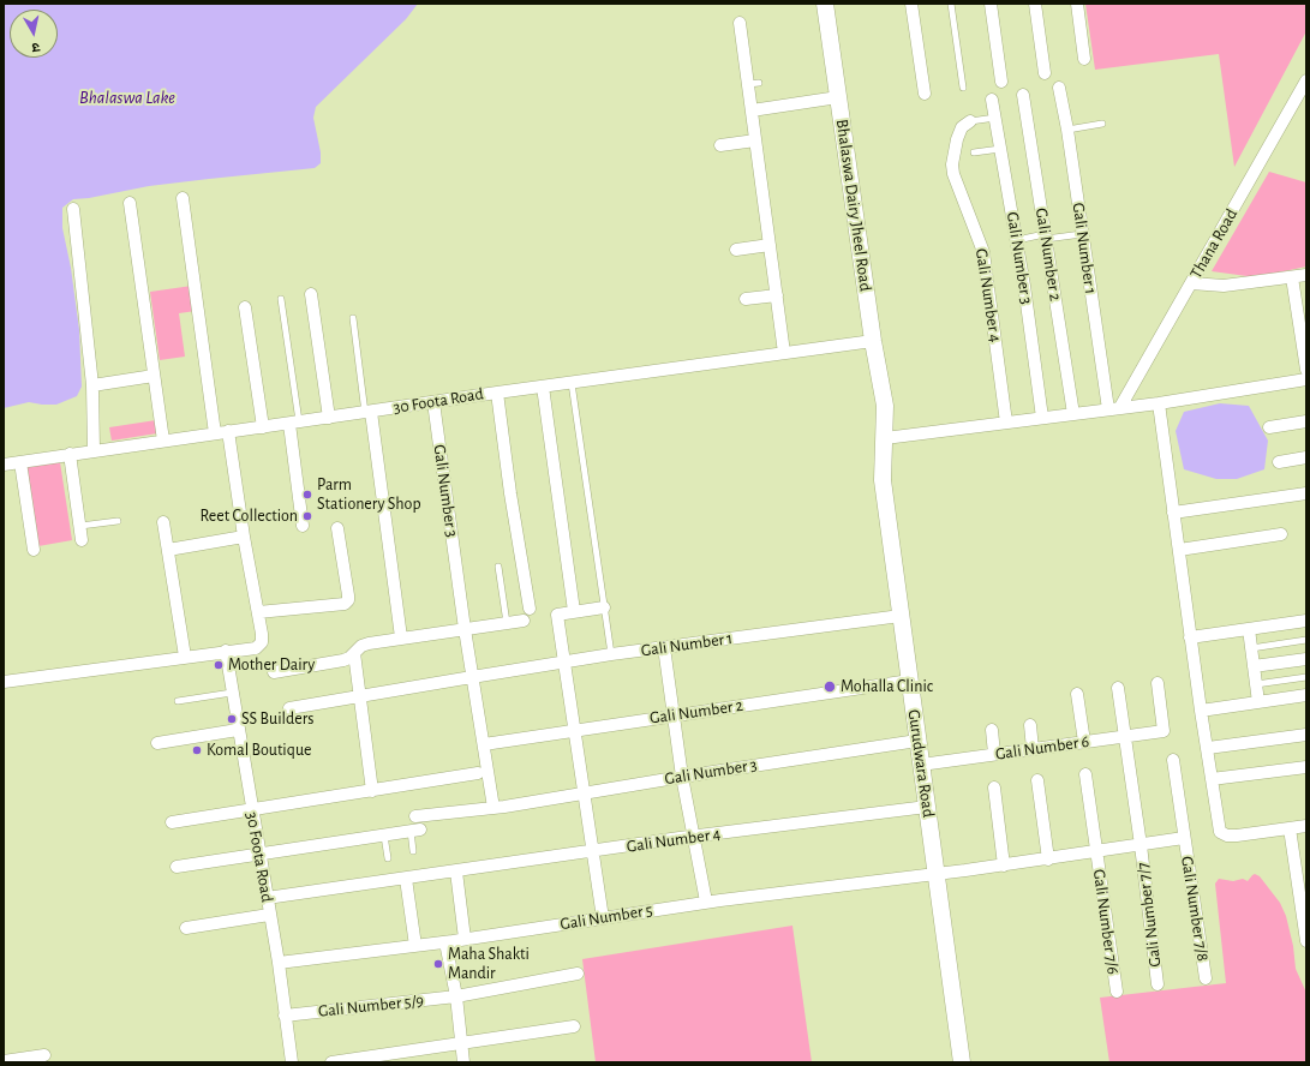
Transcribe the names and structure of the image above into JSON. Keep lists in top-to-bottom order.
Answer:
{
  "streets": {
    "street": [
      "Bhalaswa Dairy Jheel Road",
      "Thana Road",
      "Gali Number 1",
      "Gali Number 2",
      "Gali Number 3",
      "Gali Number 4",
      "30 Foota Road",
      "Gali Number 6",
      "Gurudwara Road",
      "Gali Number 7/8",
      "Gali Number 7/7",
      "Gali Number 5",
      "Gali Number 7/6",
      "Gali Number 5/9"
    ]
  },
  "crossings": [
    ["Bhalaswa Dairy Jheel Road", "30 Foota Road"],
    ["Bhalaswa Dairy Jheel Road", "Gurudwara Road"],
    ["Gali Number 1", "Gali Number 3"],
    ["Gali Number 1", "Gurudwara Road"],
    ["Gali Number 2", "Gali Number 3"],
    ["Gali Number 2", "Gurudwara Road"],
    ["Gali Number 3", "30 Foota Road"],
    ["Gali Number 3", "Gurudwara Road"],
    ["Gali Number 4", "30 Foota Road"],
    ["Gali Number 4", "Gurudwara Road"],
    ["30 Foota Road", "Gali Number 5"],
    ["30 Foota Road", "Gali Number 5/9"],
    ["Gali Number 6", "Gurudwara Road"],
    ["Gali Number 6", "Gali Number 7/7"],
    ["Gurudwara Road", "Gali Number 5"],
    ["Gali Number 7/8", "Gali Number 5"],
    ["Gali Number 7/7", "Gali Number 5"],
    ["Gali Number 5", "Gali Number 7/6"]
  ],
  "water": ["Bhalaswa Lake"],
  "places": [
    "Parm Stationery Shop",
    "Reet Collection",
    "Mother Dairy",
    "Mohalla Clinic",
    "SS Builders",
    "Komal Boutique",
    "Maha Shakti Mandir"
  ],
  "north": "bottom"
}
